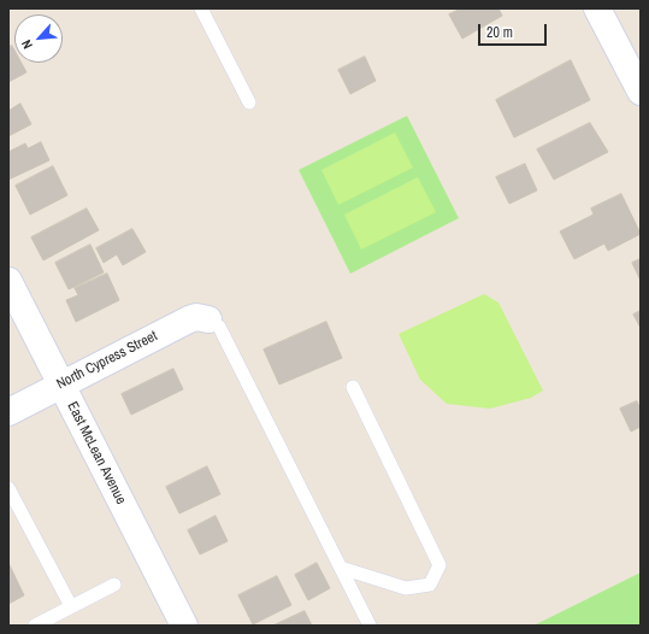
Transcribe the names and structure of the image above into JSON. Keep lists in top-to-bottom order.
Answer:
{
  "streets": {
    "street": ["North Cypress Street", "East McLean Avenue"]
  },
  "crossings": [
    ["North Cypress Street", "East McLean Avenue"]
  ],
  "scale_bar": "20 m",
  "north": "bottom left"
}
